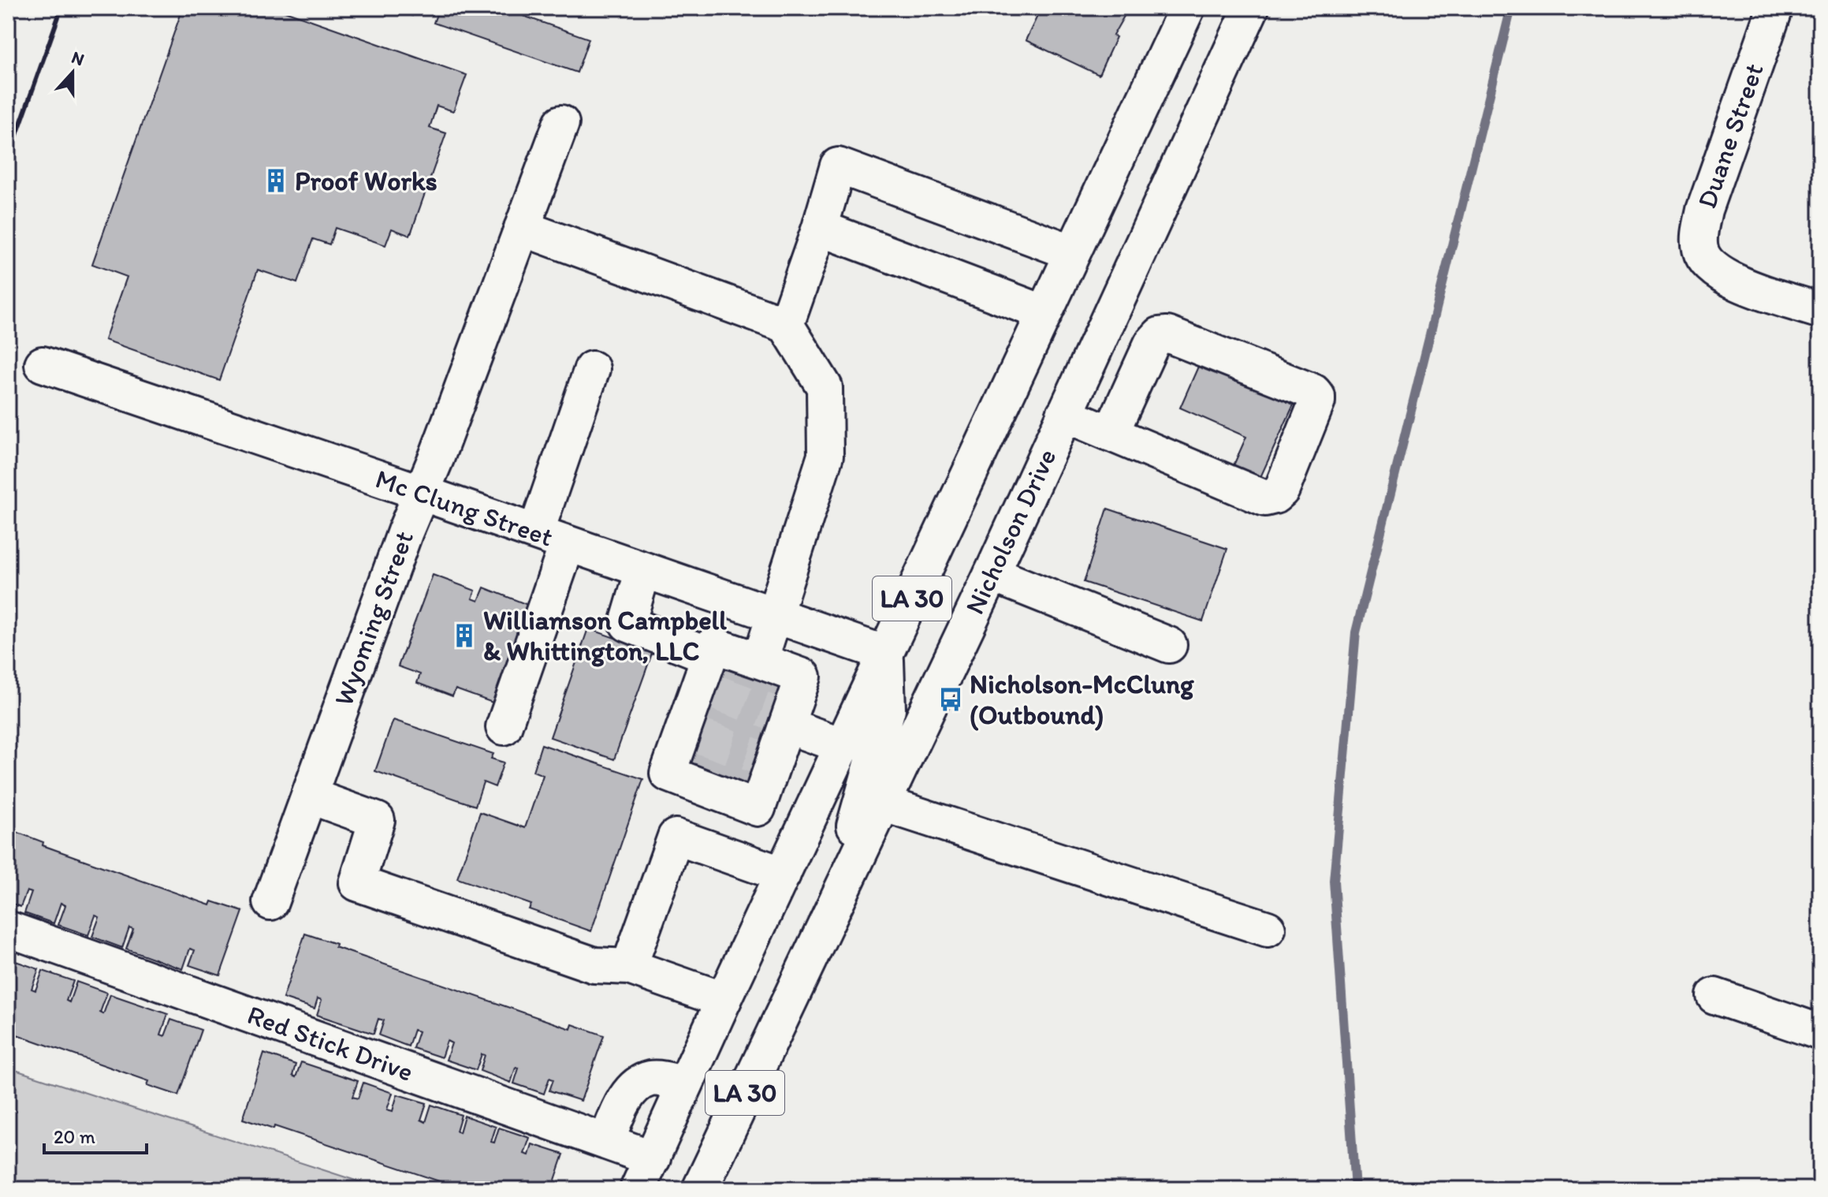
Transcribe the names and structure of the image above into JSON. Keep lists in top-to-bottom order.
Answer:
{
  "streets": {
    "main road": [
      "Duane Street",
      "Mc Clung Street",
      "Nicholson Drive",
      "LA 30",
      "Wyoming Street",
      "Red Stick Drive"
    ]
  },
  "crossings": [
    ["Mc Clung Street", "LA 30"],
    ["Mc Clung Street", "Wyoming Street"],
    ["LA 30", "Red Stick Drive"]
  ],
  "places": {
    "building": ["Proof Works", "Williamson Campbell & Whittington, LLC"],
    "bus stop": ["Nicholson-McClung (Outbound)"]
  },
  "scale_bar": "20 m",
  "north": "top"
}
